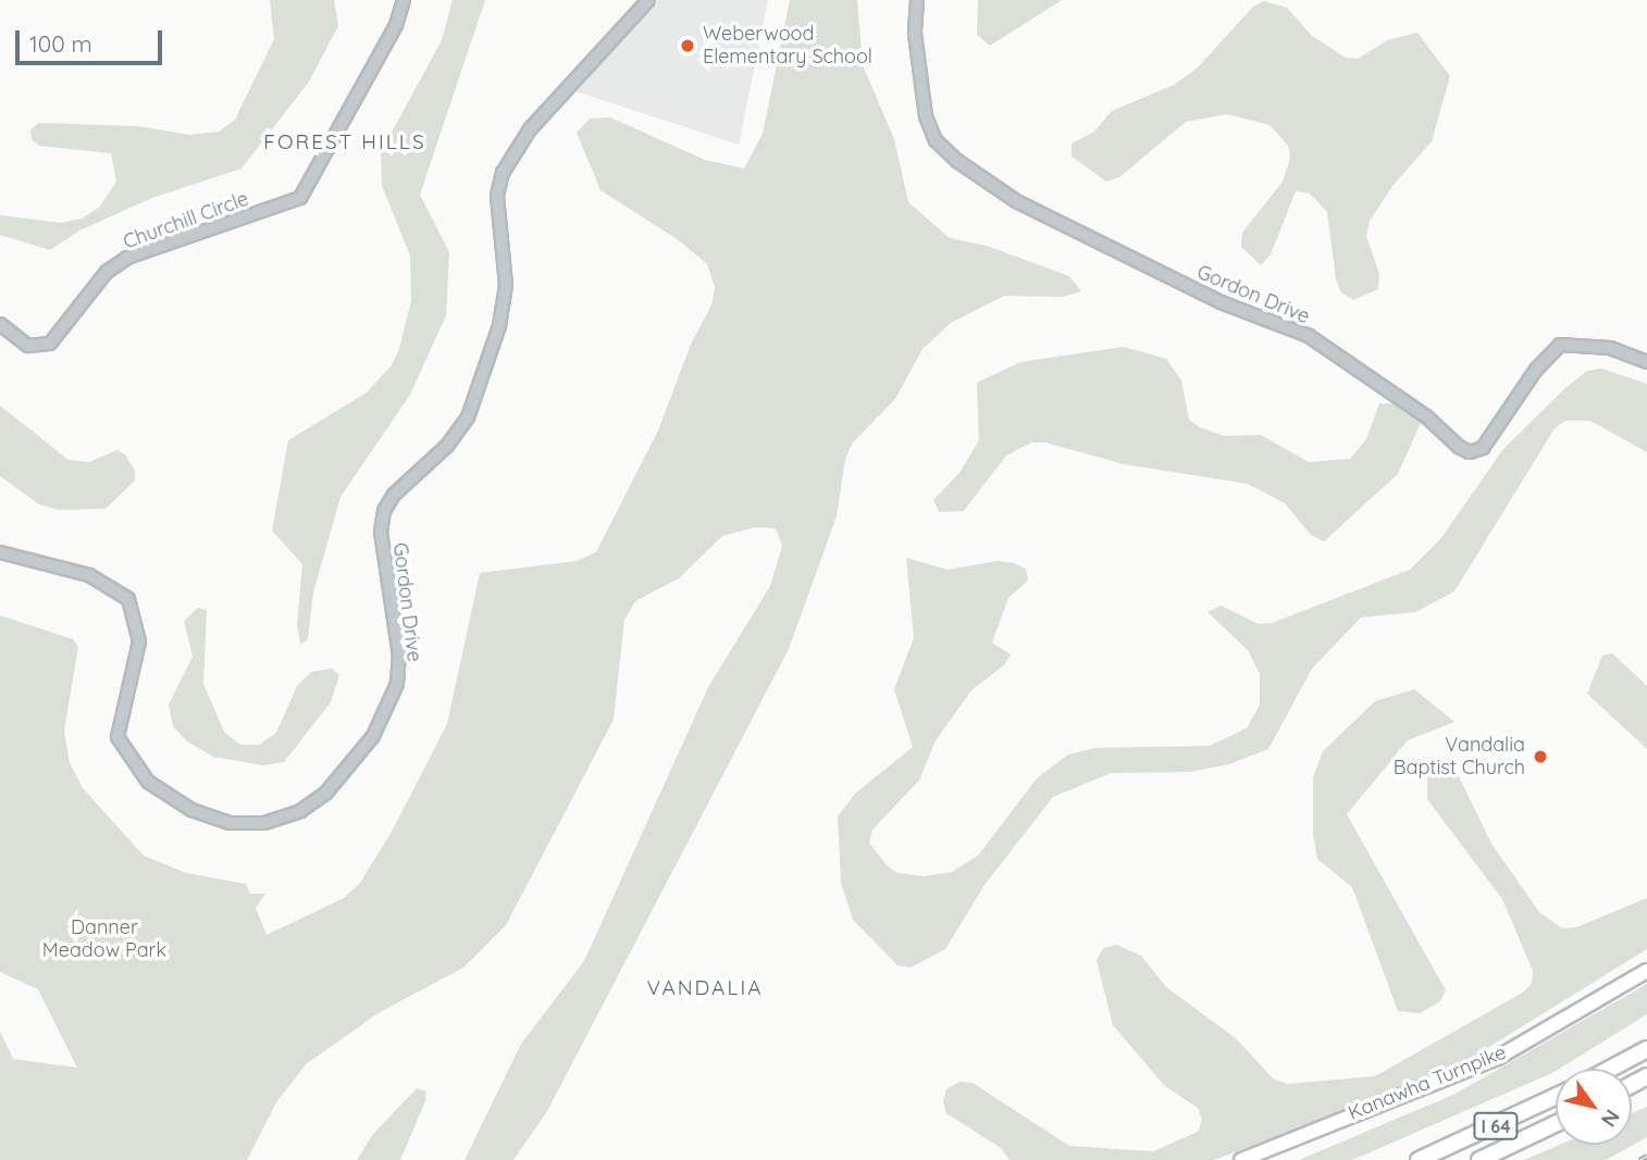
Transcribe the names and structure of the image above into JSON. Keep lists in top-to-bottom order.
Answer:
{
  "streets": {
    "highway": ["I 64"],
    "main road": ["Kanawha Turnpike"],
    "street": ["Churchill Circle", "Gordon Drive"]
  },
  "districts": ["FOREST HILLS", "VANDALIA"],
  "parks": ["Danner Meadow Park"],
  "places": ["Weberwood Elementary School", "Vandalia Baptist Church"],
  "scale_bar": "100 m",
  "north": "bottom right"
}
